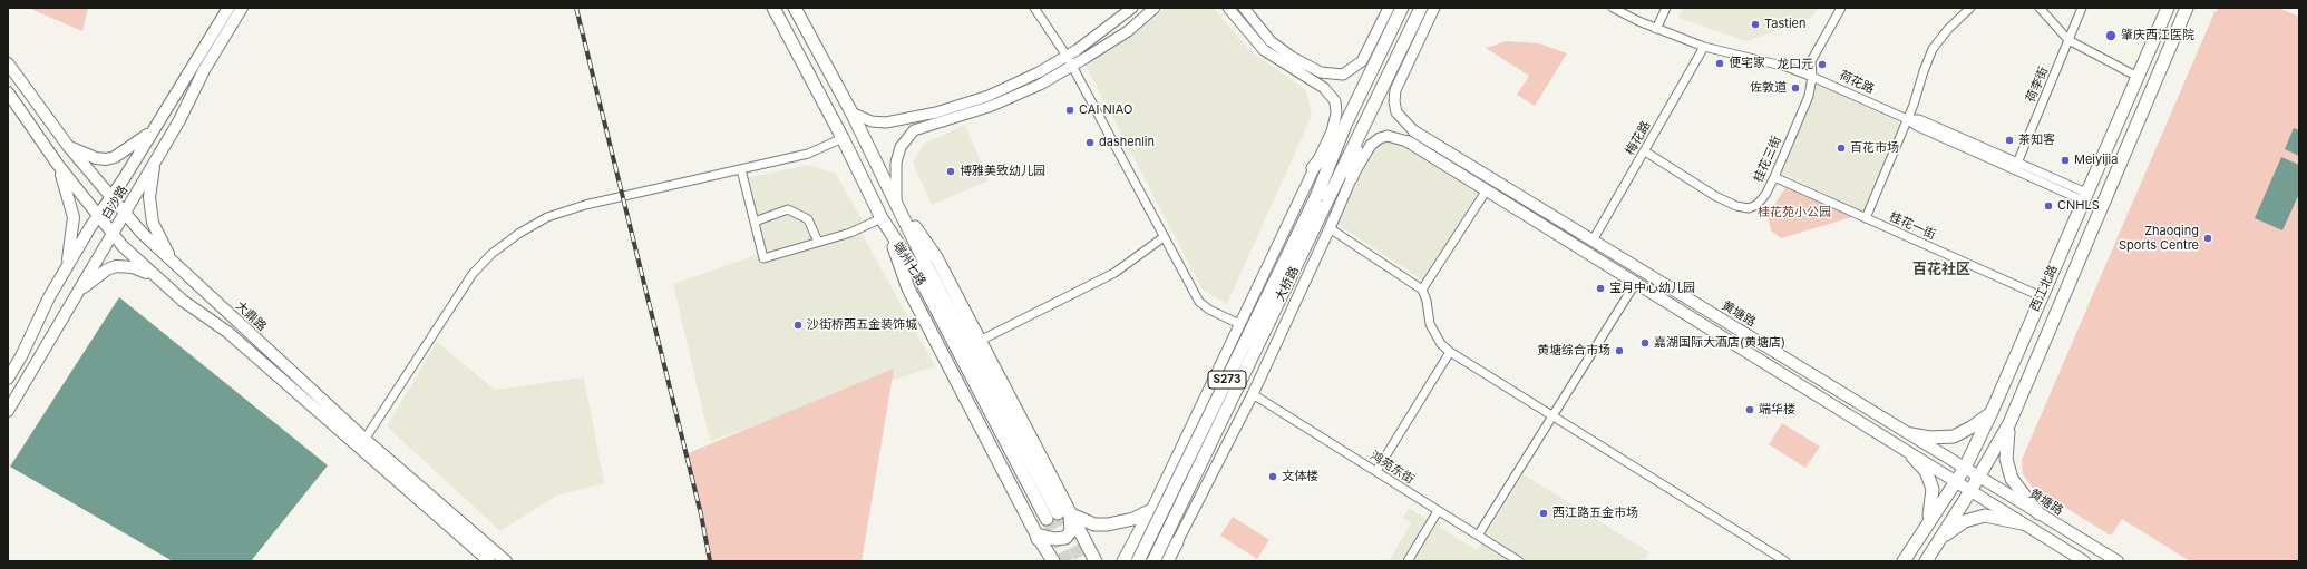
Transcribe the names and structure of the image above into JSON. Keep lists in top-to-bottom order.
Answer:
{
  "streets": {
    "main road": [
      "白沙路",
      "端州七路",
      "大桥路",
      "西江北路",
      "黄塘路",
      "大鼎路",
      "S273"
    ],
    "street": [
      "荷花路",
      "荷李街",
      "梅花路",
      "桂花三街",
      "桂花一街",
      "鸿苑东街"
    ]
  },
  "crossings": [
    ["荷花路", "荷李街"],
    ["荷花路", "梅花路"],
    ["荷花路", "桂花三街"],
    ["荷花路", "西江北路"],
    ["梅花路", "桂花三街"],
    ["梅花路", "黄塘路"],
    ["桂花三街", "桂花一街"],
    ["白沙路", "大鼎路"],
    ["桂花一街", "西江北路"],
    ["西江北路", "黄塘路"]
  ],
  "districts": ["百花社区"],
  "parks": ["桂花苑小公园"],
  "places": [
    "Tastien",
    "肇庆西江医院",
    "便宅家",
    "龙口元",
    "佐敦道",
    "CAI NIAO",
    "茶知客",
    "dashenlin",
    "百花市场",
    "Meiyijia",
    "博雅美致幼儿园",
    "CNHLS",
    "Zhaoqing Sports Centre",
    "宝月中心幼儿园",
    "沙街桥西五金装饰城",
    "嘉湖国际大酒店(黄塘店)",
    "黄塘综合市场",
    "端华楼",
    "文体楼",
    "西江路五金市场"
  ]
}
